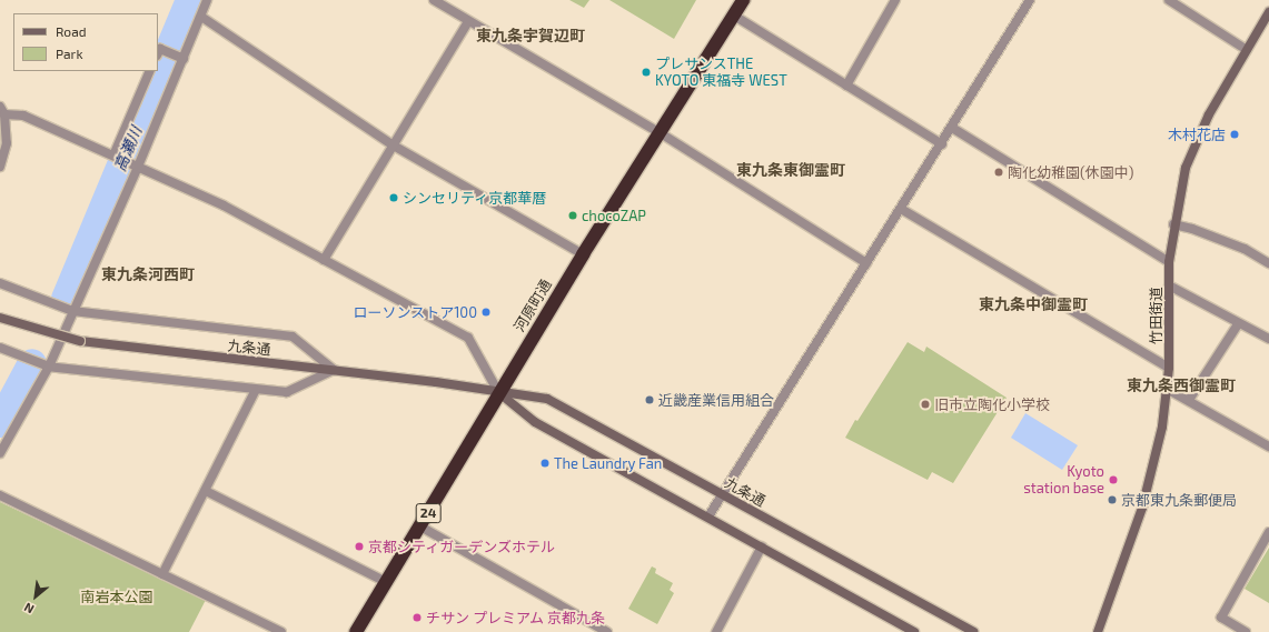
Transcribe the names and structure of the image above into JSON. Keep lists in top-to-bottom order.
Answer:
{
  "streets": {
    "highway": ["河原町通", "24"],
    "main road": ["竹田街道", "九条通"]
  },
  "crossings": [
    ["河原町通", "九条通"]
  ],
  "districts": [
    "東九条宇賀辺町",
    "東九条東御霊町",
    "東九条河西町",
    "東九条中御霊町",
    "東九条西御霊町"
  ],
  "water": ["高瀬川"],
  "parks": ["南岩本公園"],
  "places": [
    "プレサンスTHE KYOTO 東福寺 WEST",
    "木村花店",
    "陶化幼稚園(休園中)",
    "シンセリティ京都華暦",
    "chocoZAP",
    "ローソンストア100",
    "近畿産業信用組合",
    "旧市立陶化小学校",
    "The Laundry Fan",
    "Kyoto station base",
    "京都東九条郵便局",
    "京都シティガーデンズホテル",
    "チサン プレミアム 京都九条"
  ],
  "legend": ["Road", "Park"],
  "north": "bottom left"
}
